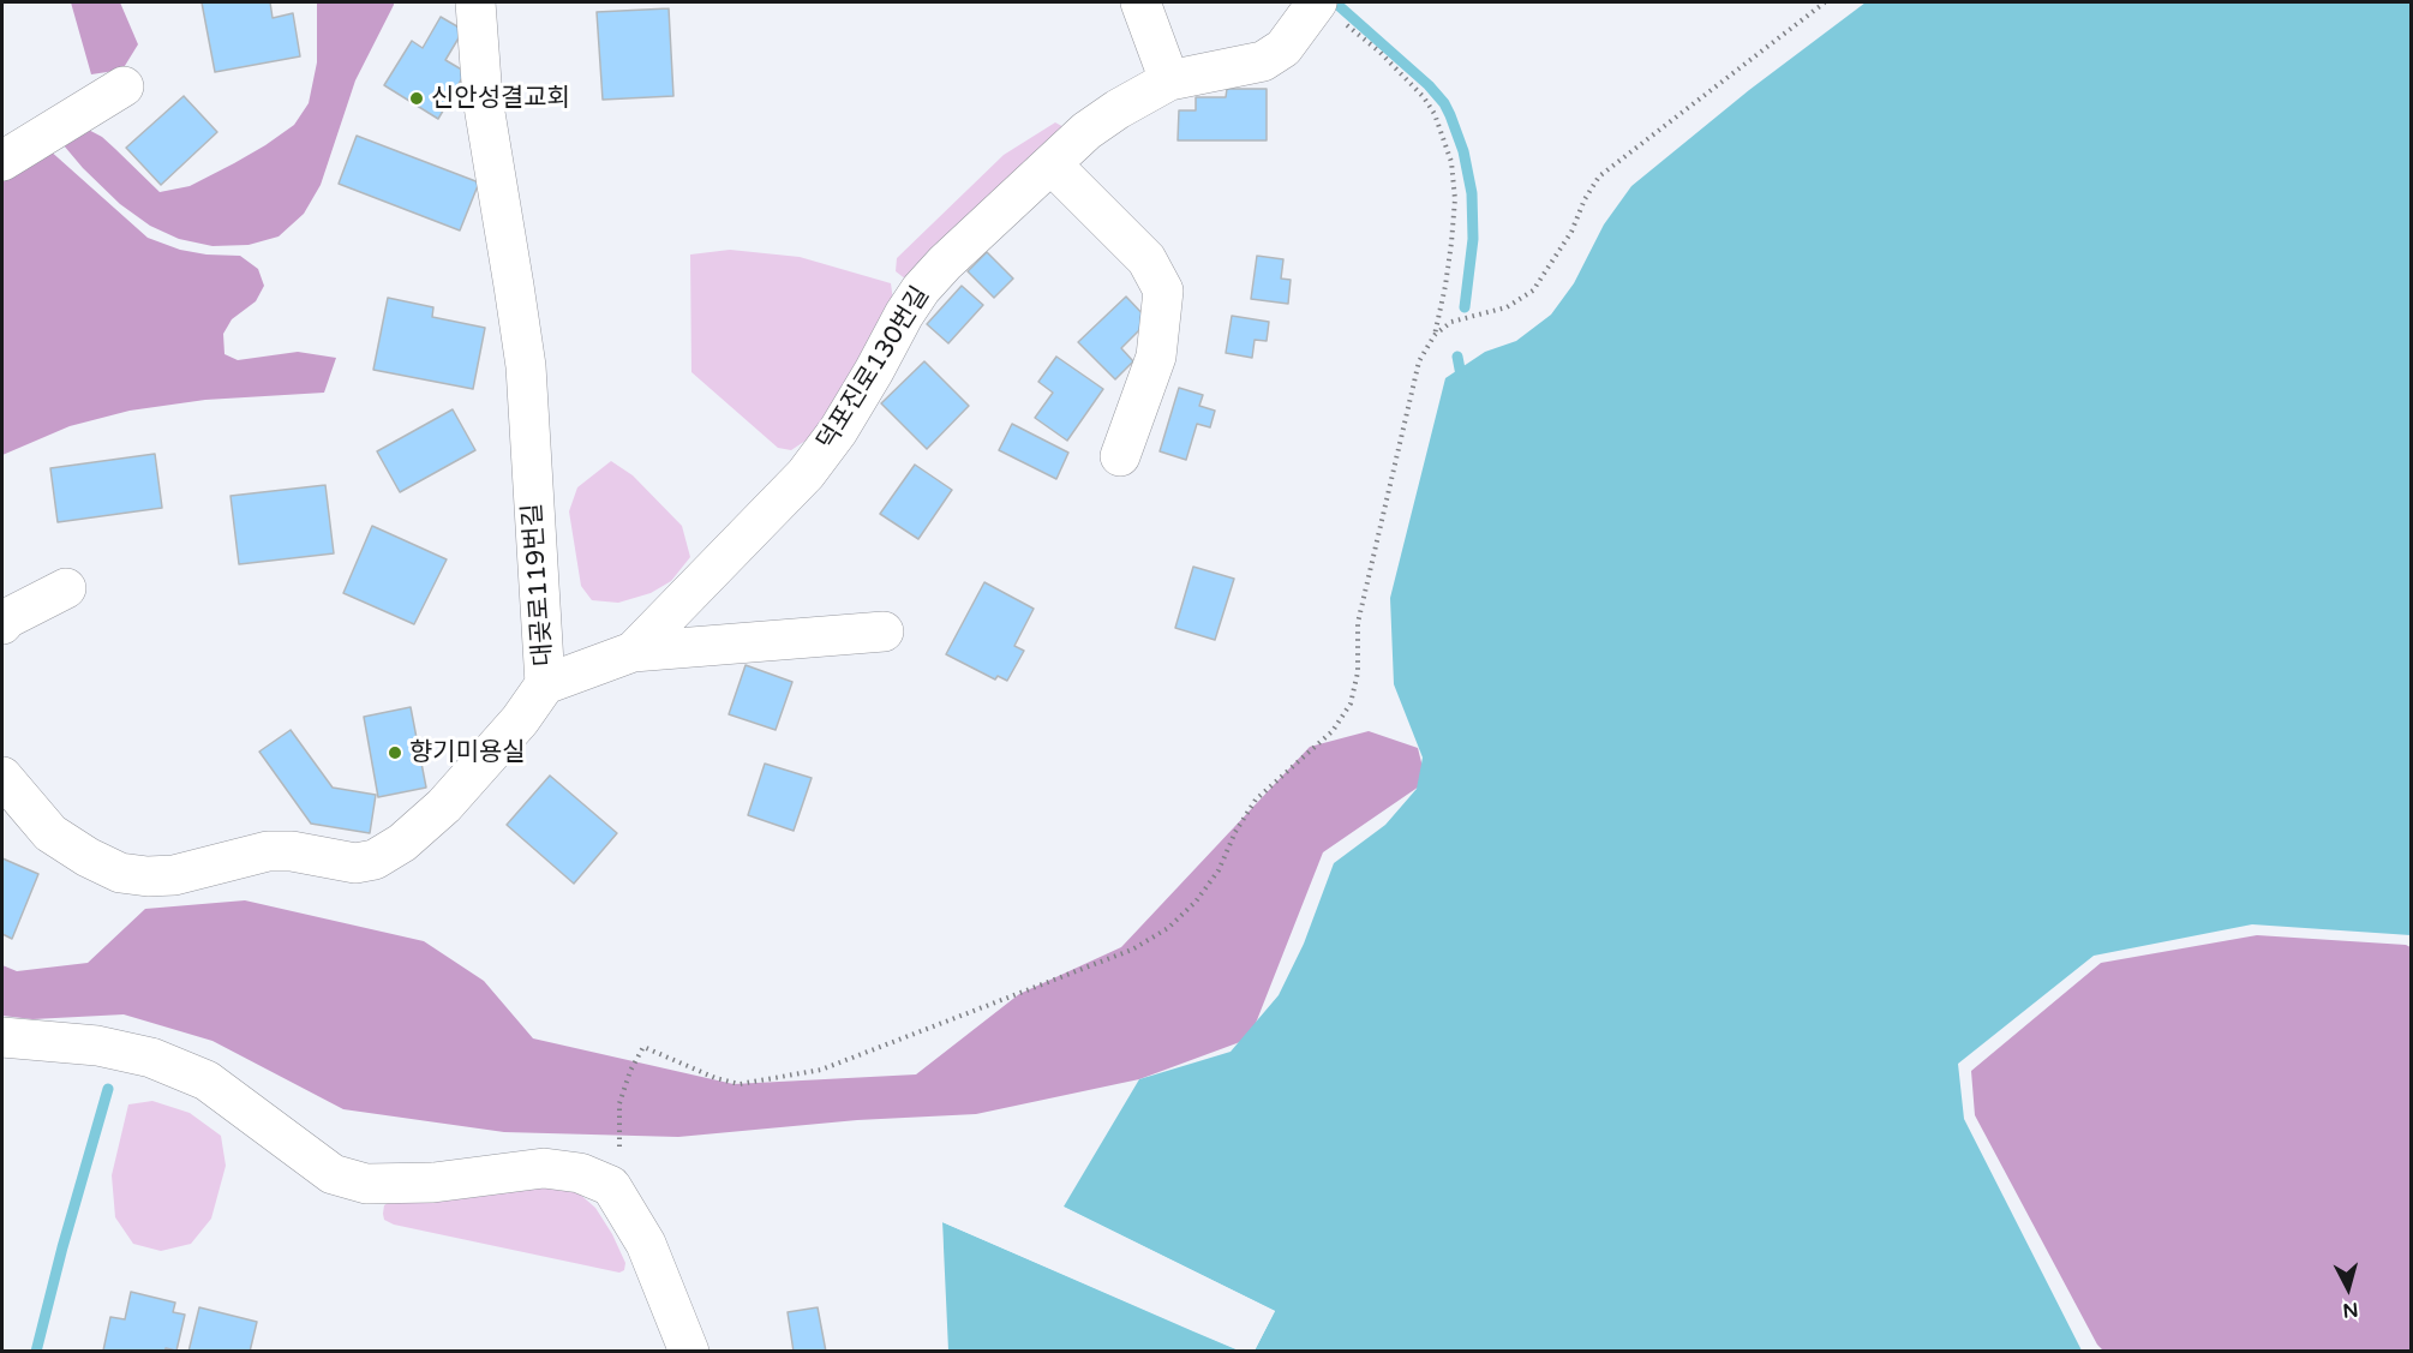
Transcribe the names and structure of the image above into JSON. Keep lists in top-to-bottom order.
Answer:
{
  "streets": {
    "lane": ["덕포진로130번길", "대곶로119번길"]
  },
  "crossings": [
    ["덕포진로130번길", "대곶로119번길"]
  ],
  "places": ["신안성결교회", "향기미용실"],
  "north": "bottom"
}
